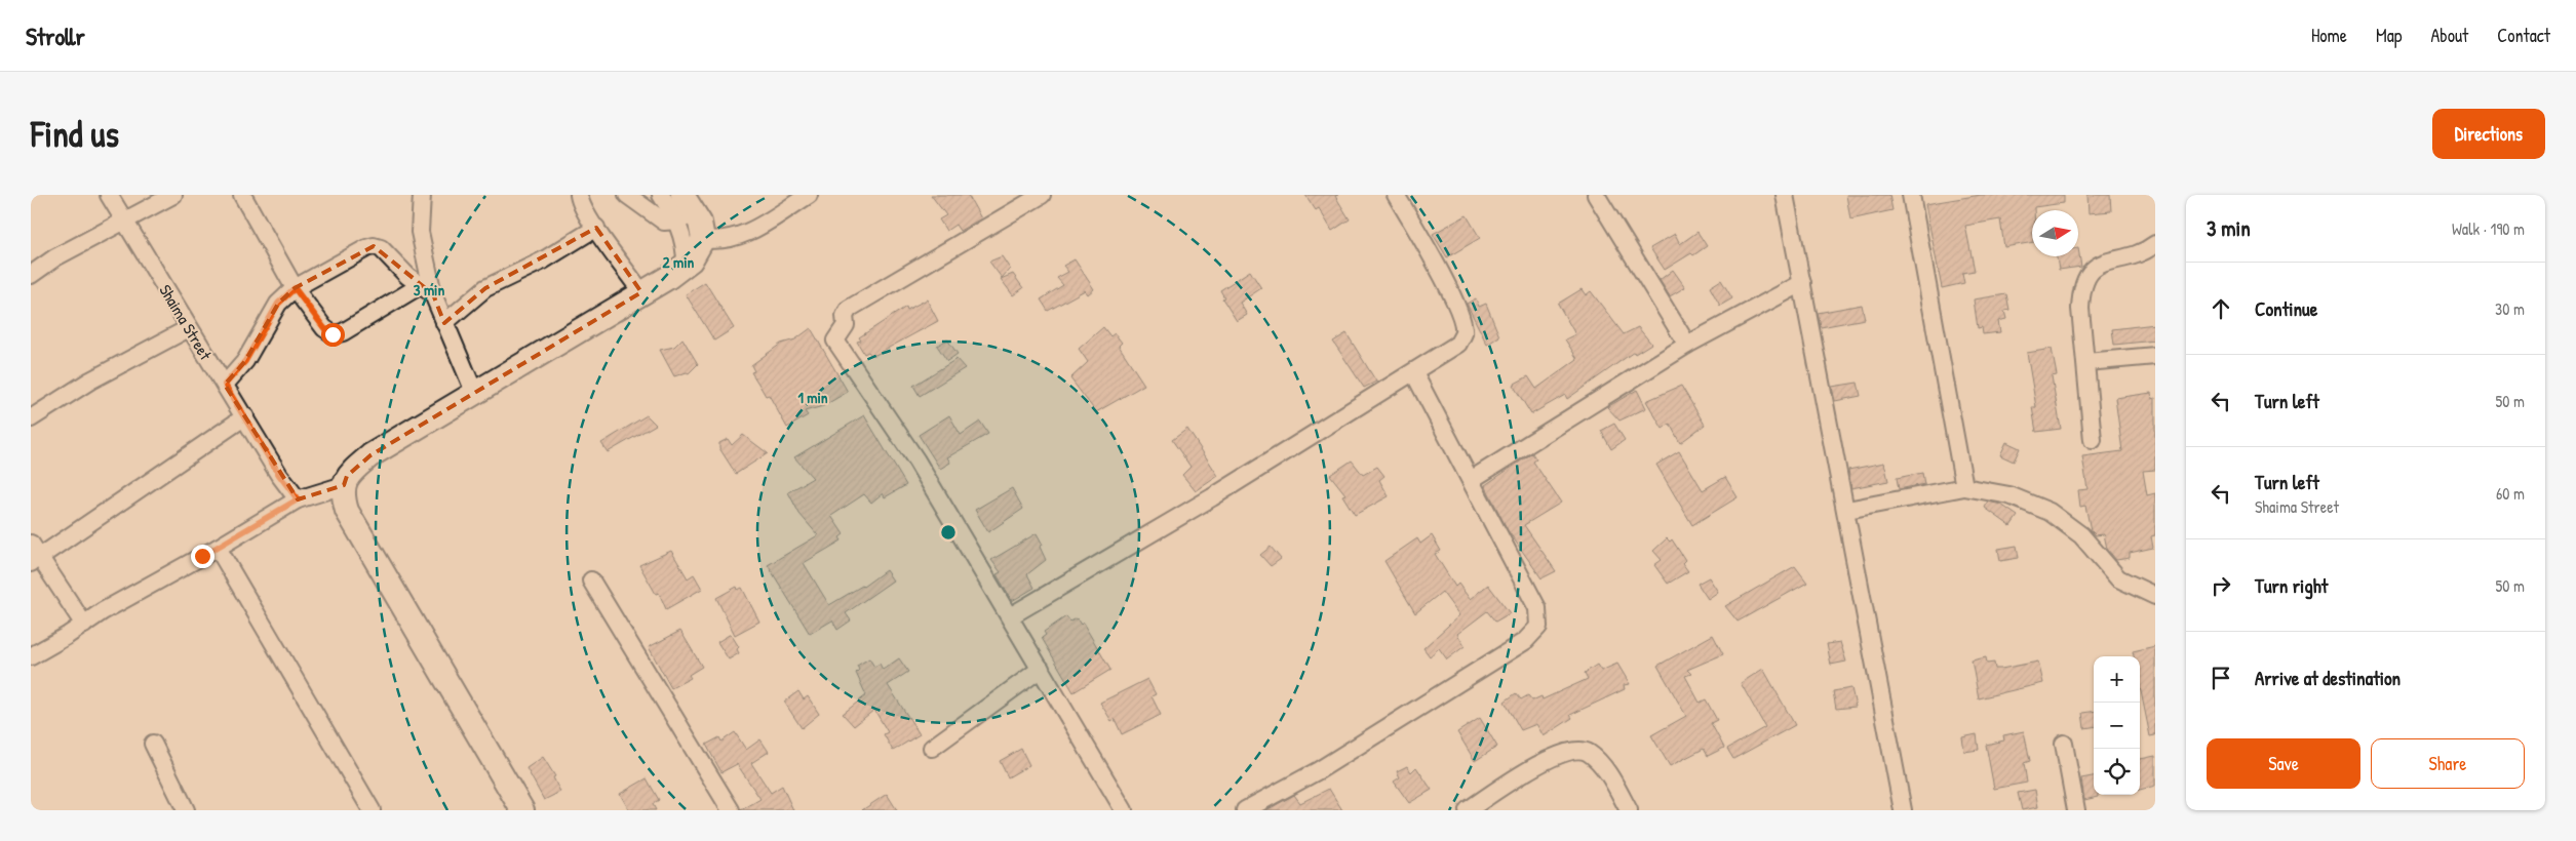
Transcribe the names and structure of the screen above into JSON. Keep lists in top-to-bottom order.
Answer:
{
  "streets": {
    "street": ["Shaima Street"]
  },
  "north": "right",
  "page": {
    "header": "Strollr",
    "nav": [
      "Home",
      "Map",
      "About",
      "Contact"
    ],
    "buttons": [
      "Directions",
      ["Save", "Share"]
    ],
    "title": "Find us",
    "heading": ["3 min", "Walk · 190 m"],
    "list": [
      ["Continue", "30 m"],
      ["Turn left", "50 m"],
      ["Turn left", "Shaima Street", "60 m"],
      ["Turn right", "50 m"],
      "Arrive at destination"
    ],
    "map_buttons": ["+", "−"]
  },
  "rings": ["2 min", "3 min", "1 min"]
}
